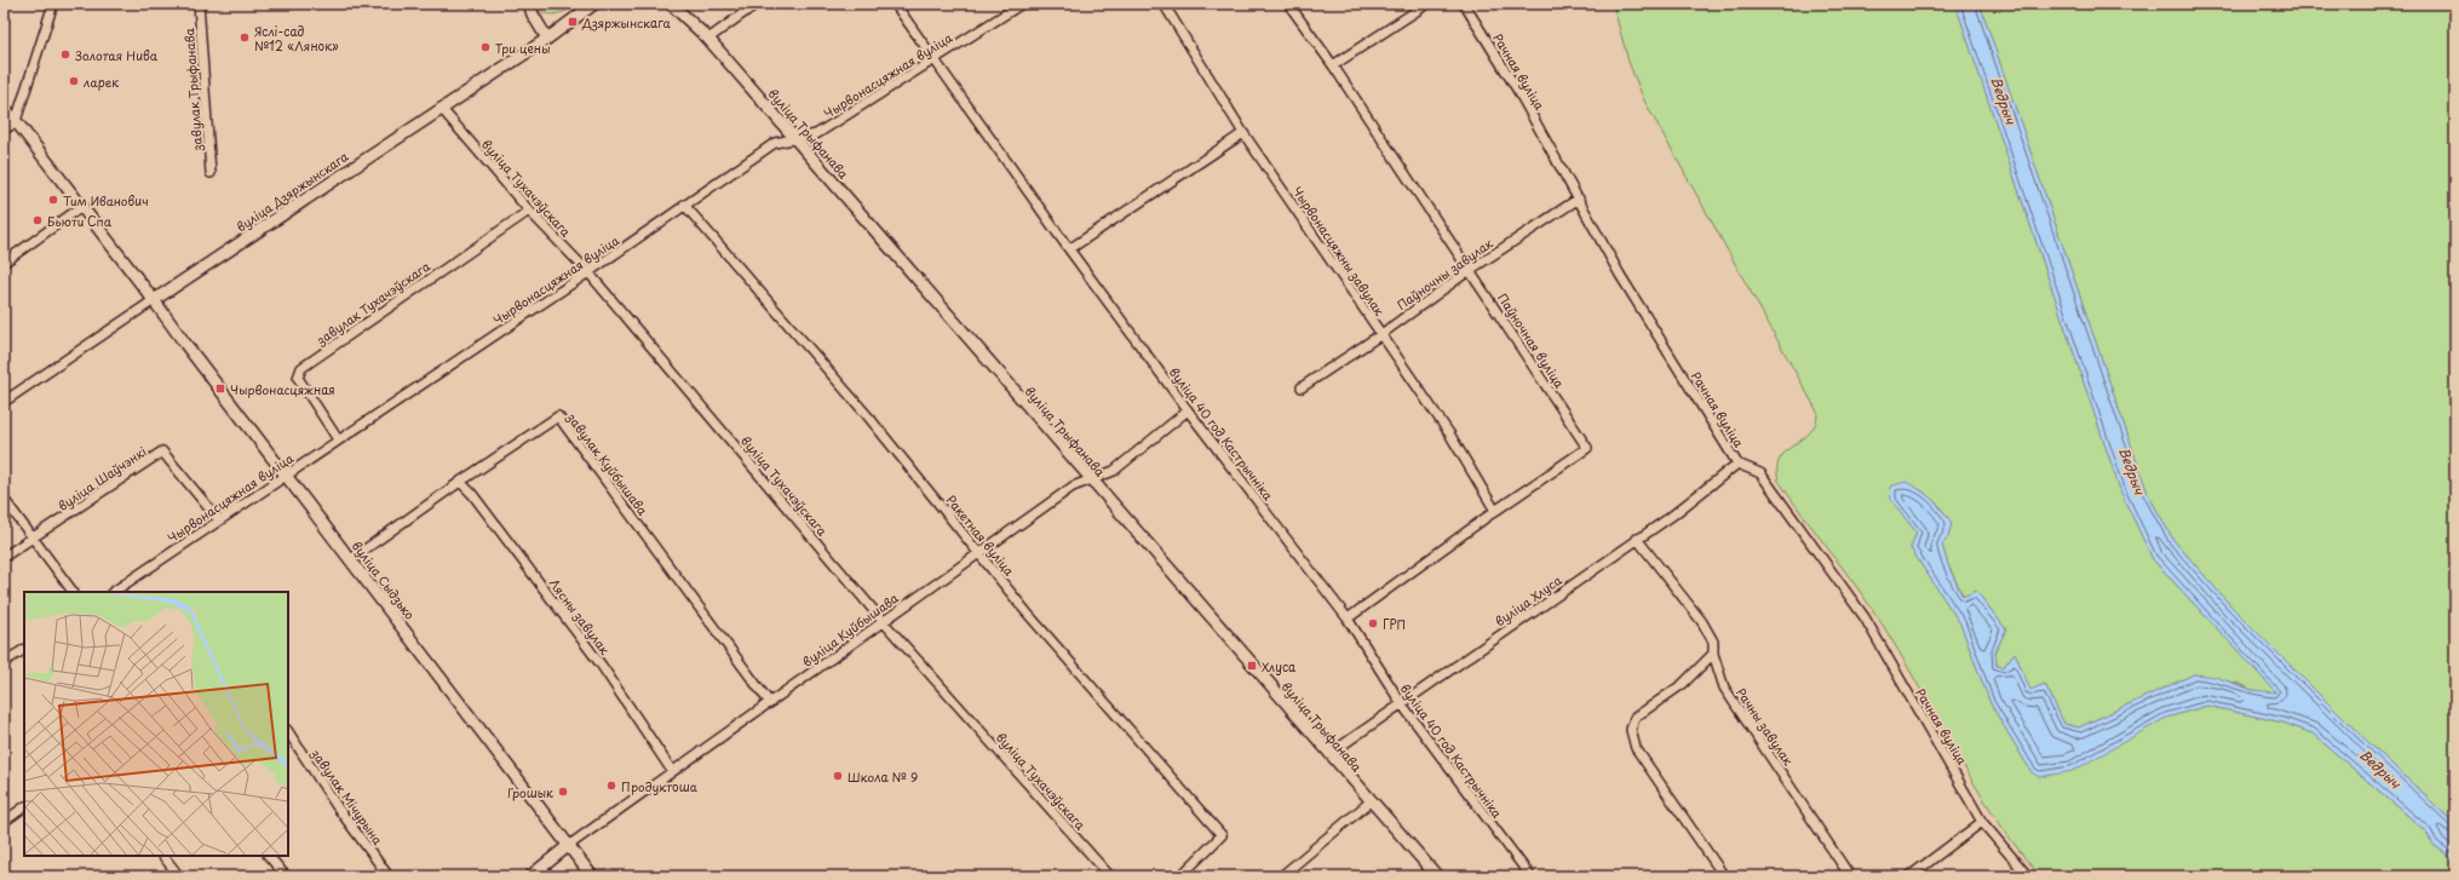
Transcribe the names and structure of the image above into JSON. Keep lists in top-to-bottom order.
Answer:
{
  "streets": {
    "street": [
      "Рачная вуліца",
      "Чырвонасцяжная вуліца",
      "завулак Трыфанава",
      "вуліца Трыфанава",
      "вуліца Тухачэўскага",
      "вуліца Дзяржынскага",
      "Чырвонасцяжны завулак",
      "Паўночны завулак",
      "завулак Тухачэўскага",
      "Паўночная вуліца",
      "вуліца 40 год Кастрычніка",
      "завулак Куйбышава",
      "вуліца Шаўчэнкі",
      "Ракетная вуліца",
      "вуліца Сыдзько",
      "вуліца Хлуса",
      "Лясны завулак",
      "вуліца Куйбышава",
      "Рачны завулак",
      "завулак Мічурына"
    ]
  },
  "crossings": [
    ["Рачная вуліца", "Паўночны завулак"],
    ["Рачная вуліца", "вуліца Хлуса"],
    ["Чырвонасцяжная вуліца", "вуліца Трыфанава"],
    ["Чырвонасцяжная вуліца", "вуліца Тухачэўскага"],
    ["Чырвонасцяжная вуліца", "завулак Тухачэўскага"],
    ["Чырвонасцяжная вуліца", "вуліца 40 год Кастрычніка"],
    ["Чырвонасцяжная вуліца", "вуліца Шаўчэнкі"],
    ["Чырвонасцяжная вуліца", "Ракетная вуліца"],
    ["Чырвонасцяжная вуліца", "вуліца Сыдзько"],
    ["вуліца Трыфанава", "вуліца Хлуса"],
    ["вуліца Трыфанава", "вуліца Куйбышава"],
    ["вуліца Тухачэўскага", "вуліца Дзяржынскага"],
    ["вуліца Тухачэўскага", "завулак Тухачэўскага"],
    ["вуліца Тухачэўскага", "вуліца Куйбышава"],
    ["вуліца Дзяржынскага", "вуліца Сыдзько"],
    ["Чырвонасцяжны завулак", "Паўночны завулак"],
    ["Чырвонасцяжны завулак", "Паўночная вуліца"],
    ["Паўночны завулак", "Паўночная вуліца"],
    ["Паўночная вуліца", "вуліца 40 год Кастрычніка"],
    ["вуліца 40 год Кастрычніка", "вуліца Хлуса"],
    ["вуліца 40 год Кастрычніка", "вуліца Куйбышава"],
    ["завулак Куйбышава", "вуліца Сыдзько"],
    ["завулак Куйбышава", "Лясны завулак"],
    ["завулак Куйбышава", "вуліца Куйбышава"],
    ["Ракетная вуліца", "вуліца Куйбышава"],
    ["вуліца Сыдзько", "вуліца Куйбышава"],
    ["вуліца Хлуса", "Рачны завулак"],
    ["Лясны завулак", "вуліца Куйбышава"]
  ],
  "water": ["Ведрыч"],
  "places": {
    "transit": ["Дзяржынскага", "Чырвонасцяжная", "Хлуса"],
    "other": [
      "Яслі-сад №12 «Лянок»",
      "Три цены",
      "Золотая Нива",
      "ларек",
      "Тим Иванович",
      "Бьюти Спа",
      "ГРП",
      "Школа № 9",
      "Продуктоша",
      "Грошык"
    ]
  }
}
